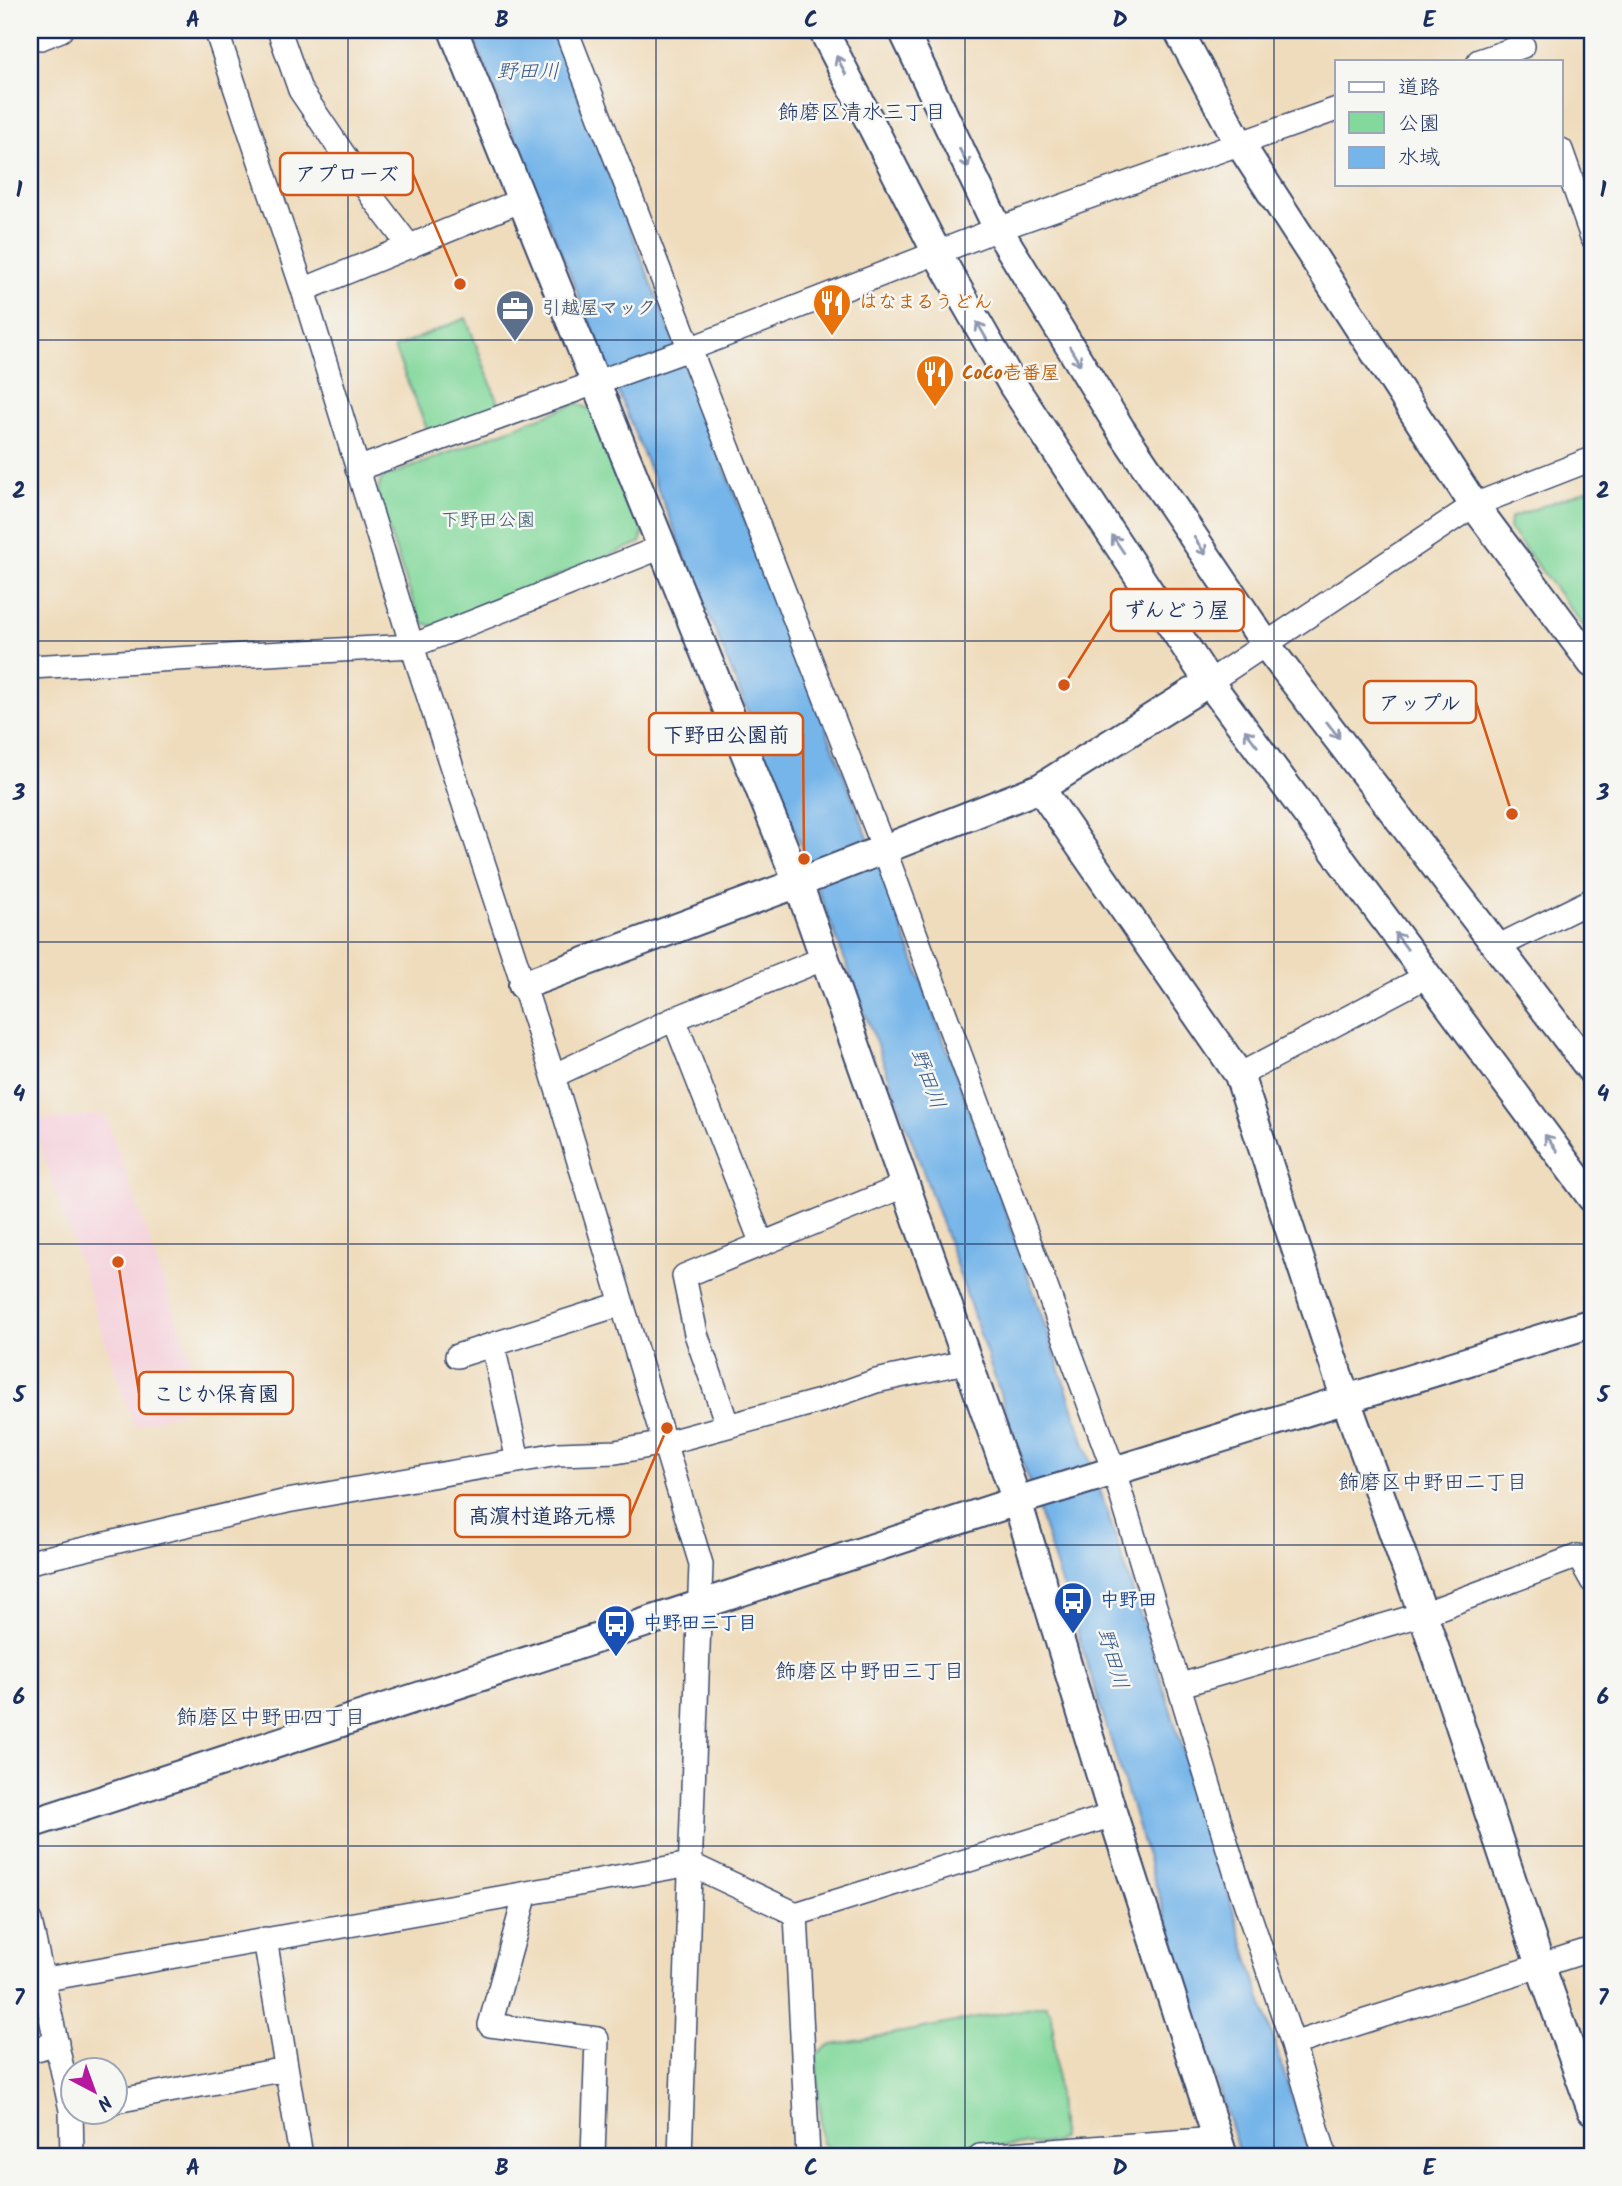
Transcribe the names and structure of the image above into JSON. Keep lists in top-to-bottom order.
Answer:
{
  "districts": [
    "飾磨区清水三丁目",
    "飾磨区中野田二丁目",
    "飾磨区中野田三丁目",
    "飾磨区中野田四丁目"
  ],
  "water": ["野田川"],
  "parks": ["下野田公園"],
  "places": {
    "other": [
      "アプローズ",
      "ずんどう屋",
      "アップル",
      "下野田公園前",
      "こじか保育園",
      "髙濵村道路元標"
    ],
    "restaurant": ["はなまるうどん", "CoCo壱番屋"],
    "office": ["引越屋マック"],
    "bus stop": ["中野田", "中野田三丁目"]
  },
  "legend": ["道路", "公園", "水域"],
  "north": "bottom right",
  "grid": {
    "columns": [
      "A",
      "B",
      "C",
      "D",
      "E"
    ],
    "rows": [
      "1",
      "2",
      "3",
      "4",
      "5",
      "6",
      "7"
    ]
  }
}
